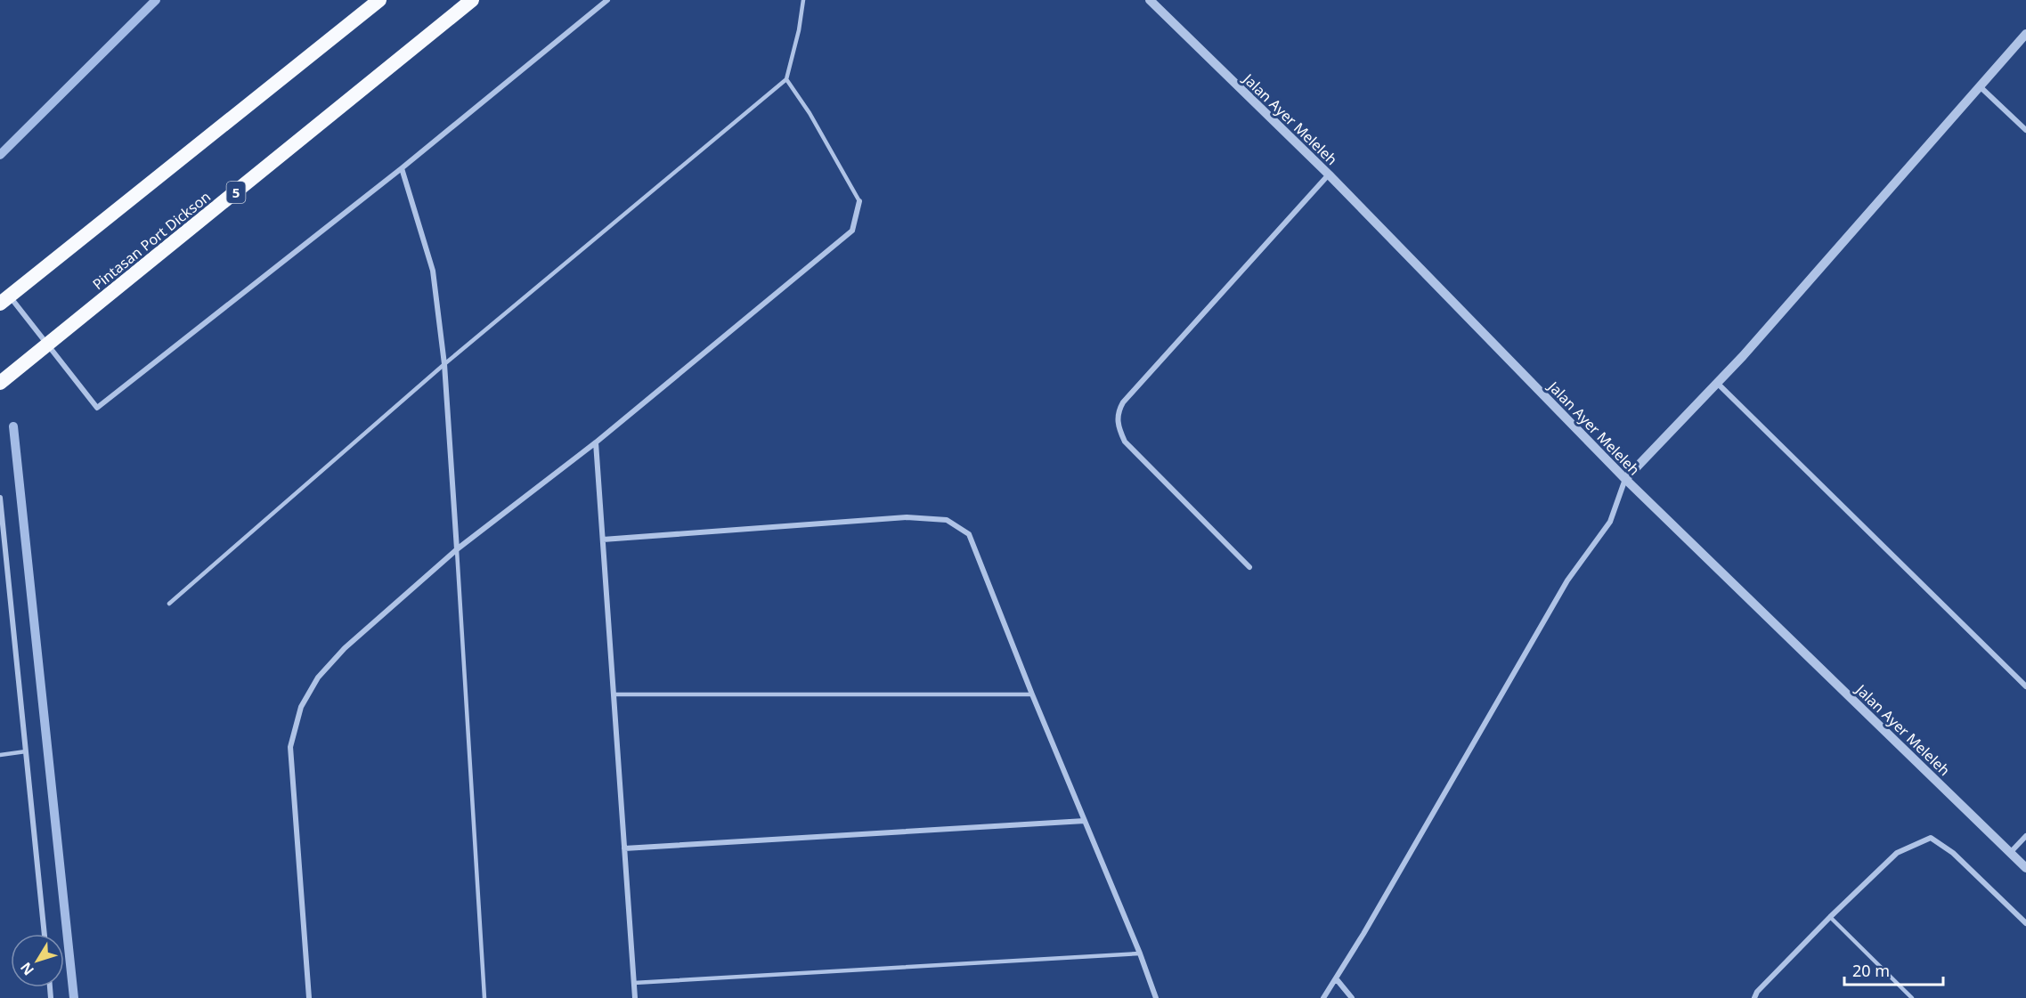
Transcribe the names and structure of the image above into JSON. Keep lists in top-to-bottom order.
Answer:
{
  "streets": {
    "highway": ["5", "Pintasan Port Dickson"],
    "street": ["Jalan Ayer Meleleh"]
  },
  "scale_bar": "20 m",
  "north": "bottom left"
}
